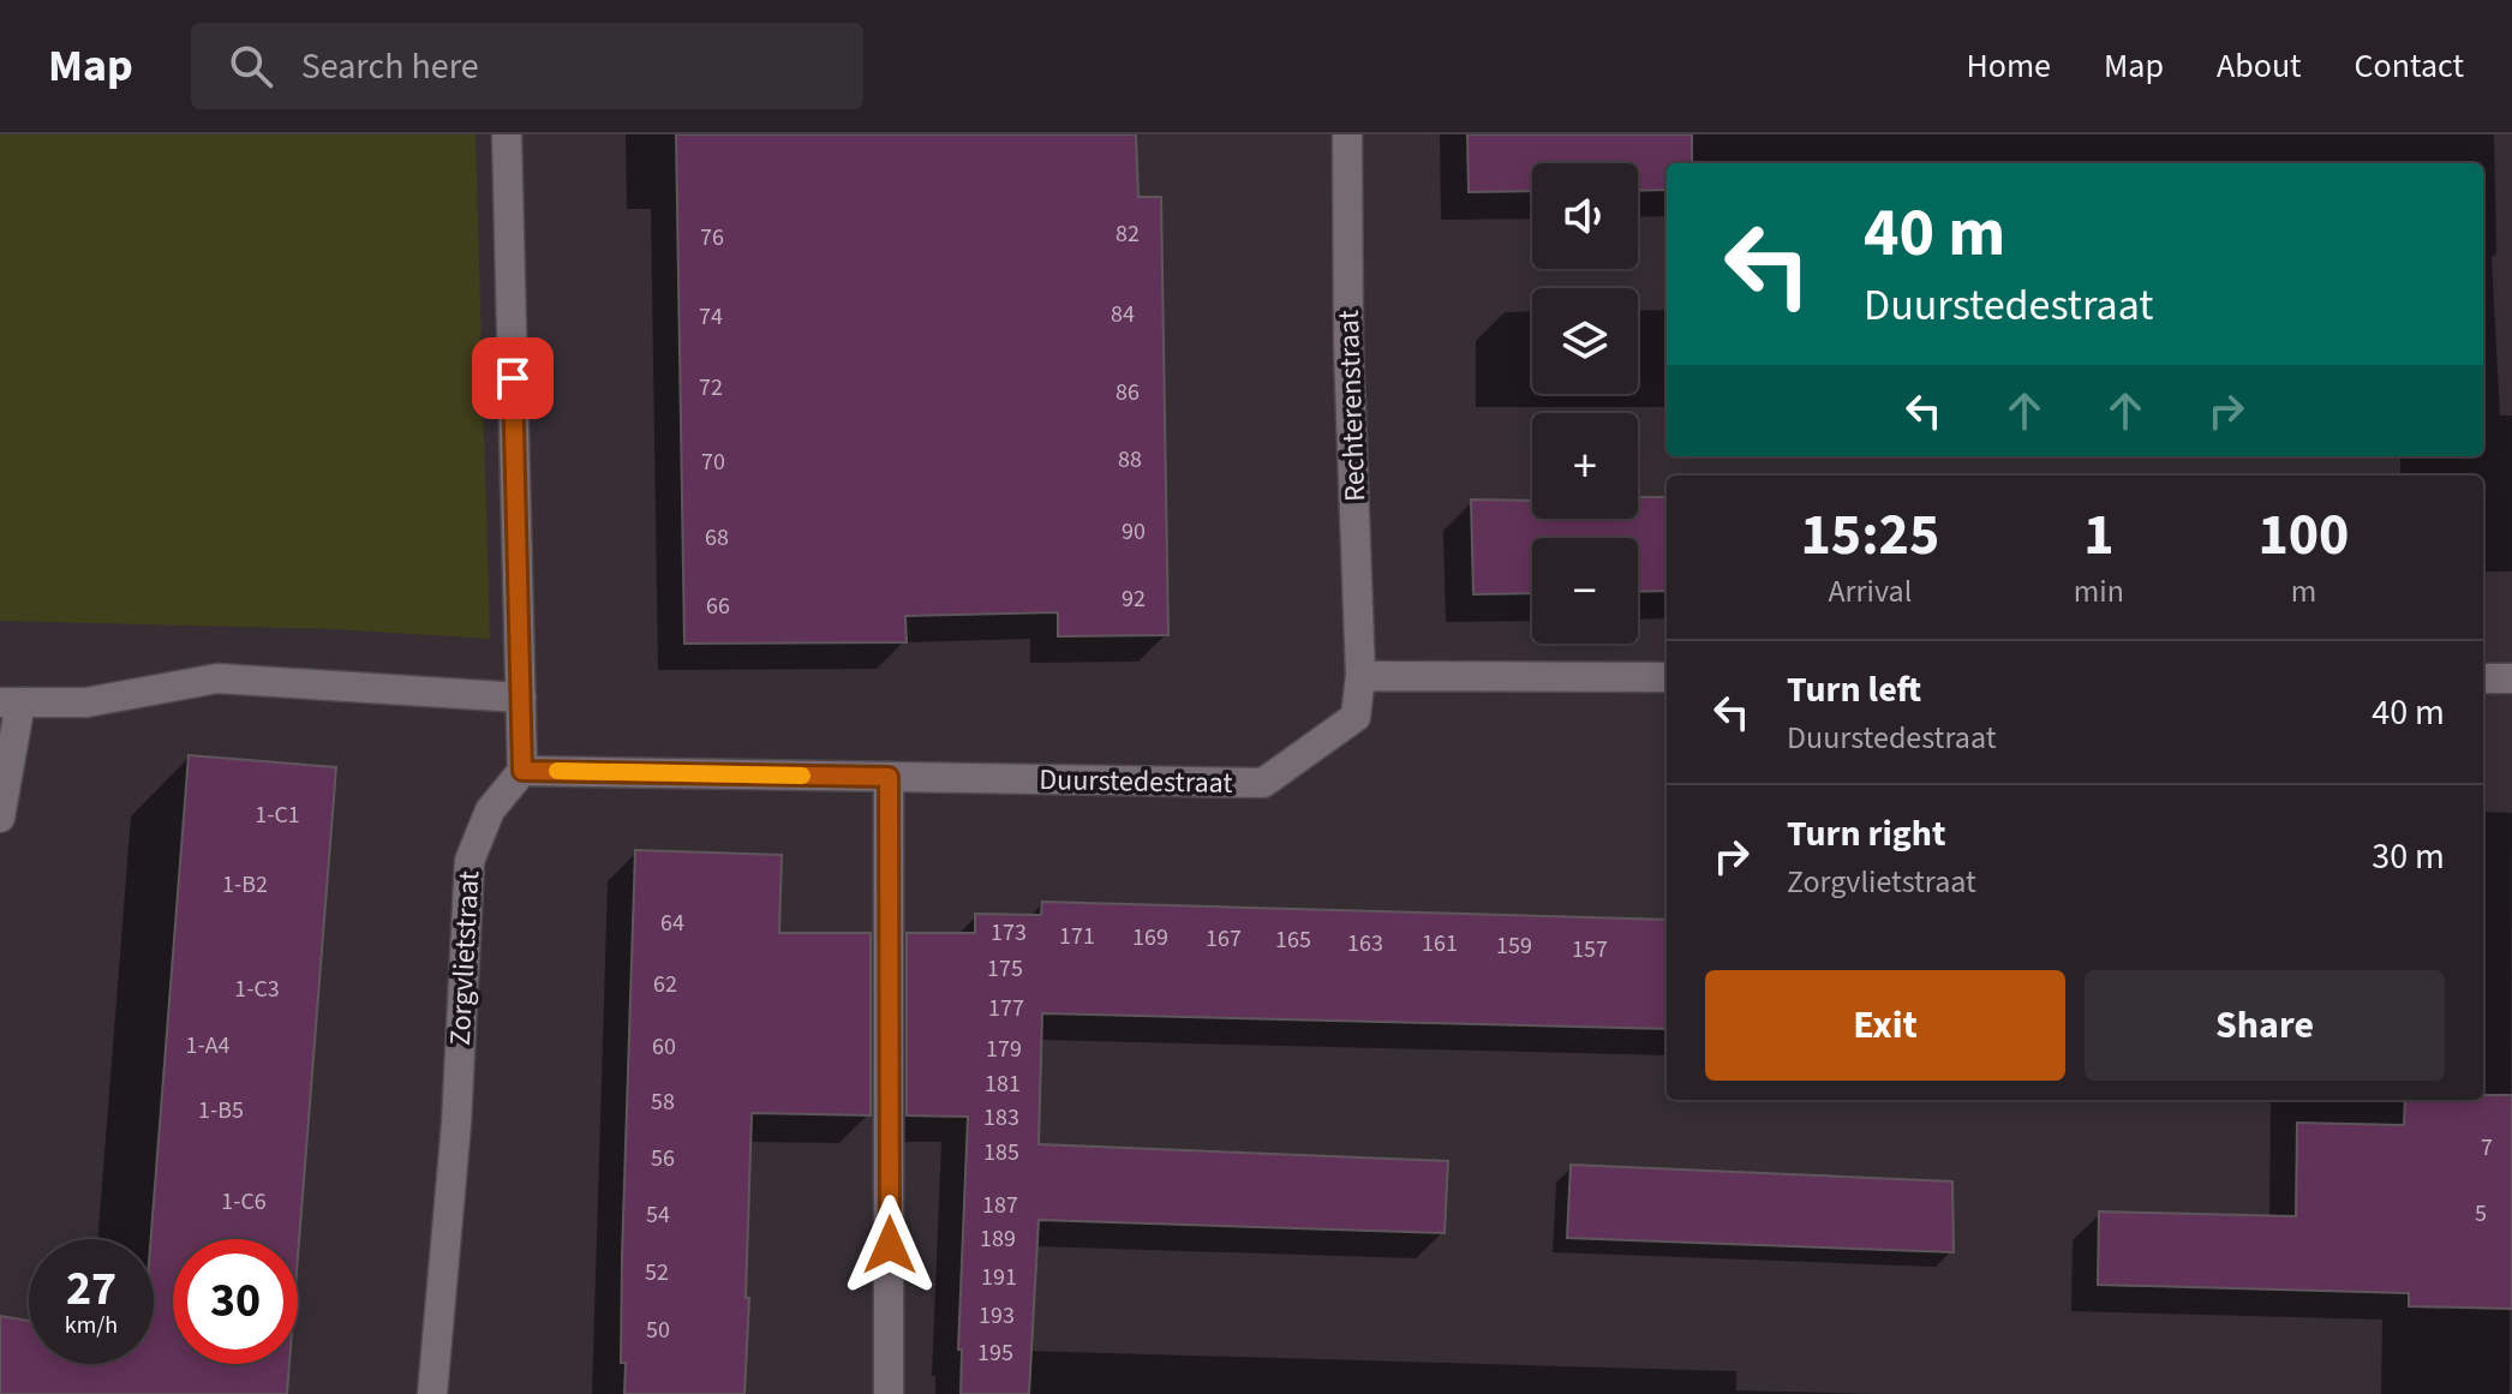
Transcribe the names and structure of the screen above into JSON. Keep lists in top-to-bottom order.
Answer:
{
  "streets": {
    "street": ["Rechterenstraat", "Duurstedestraat", "Zorgvlietstraat"]
  },
  "crossings": [
    ["Rechterenstraat", "Duurstedestraat"],
    ["Duurstedestraat", "Zorgvlietstraat"]
  ],
  "house_numbers": [
    "82",
    "76",
    "84",
    "74",
    "72",
    "86",
    "88",
    "70",
    "90",
    "68",
    "92",
    "66",
    "1-C1",
    "1-B2",
    "64",
    "173",
    "171",
    "169",
    "167",
    "165",
    "163",
    "161",
    "159",
    "157",
    "175",
    "62",
    "1-C3",
    "177",
    "1-A4",
    "60",
    "179",
    "181",
    "58",
    "1-B5",
    "183",
    "7",
    "185",
    "56",
    "1-C6",
    "187",
    "5",
    "54",
    "189",
    "52",
    "191",
    "193",
    "50",
    "195"
  ],
  "page": {
    "header": "Map",
    "search": "Search here",
    "nav": [
      "Home",
      "Map",
      "About",
      "Contact"
    ],
    "map_buttons": ["+", "−"],
    "turn": ["40 m", "Duurstedestraat"],
    "eta": [
      "15:25",
      "Arrival",
      "1",
      "min",
      "100",
      "m"
    ],
    "list": [
      {
        "name": "Turn left",
        "note": "Duurstedestraat",
        "value": "40 m"
      },
      {
        "name": "Turn right",
        "note": "Zorgvlietstraat",
        "value": "30 m"
      }
    ],
    "buttons": ["Exit", "Share"],
    "speed": "27 km/h",
    "limit": "30"
  }
}
